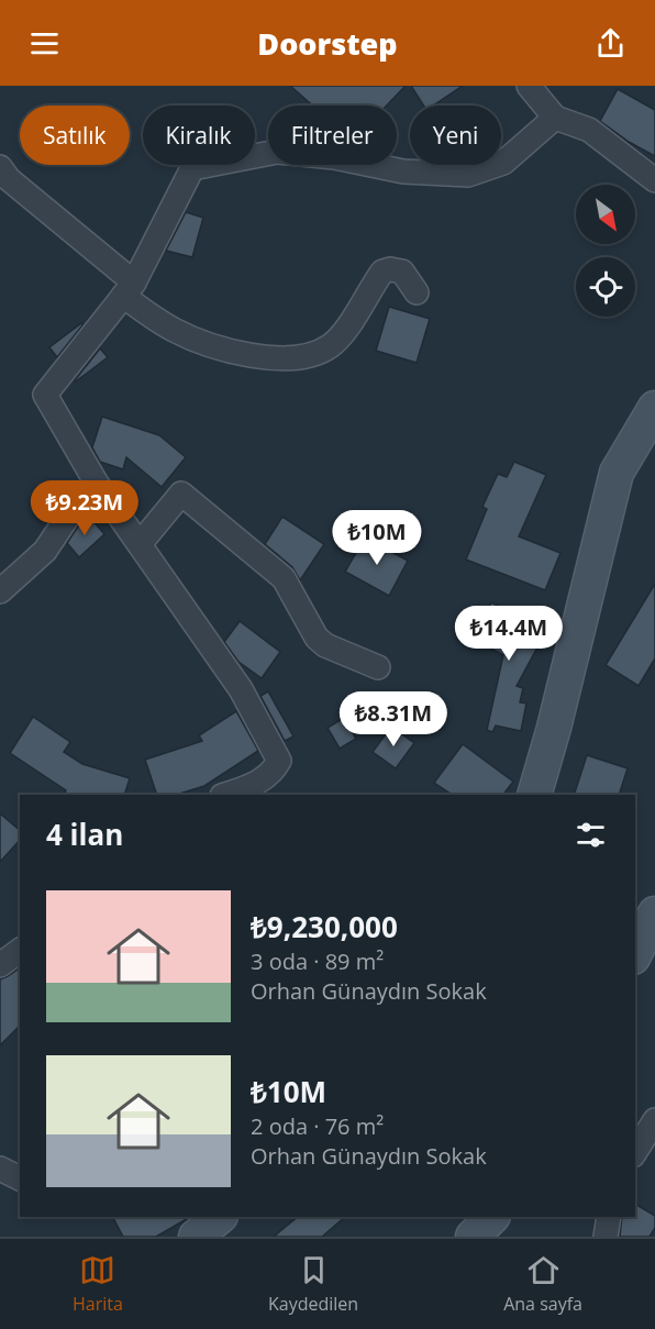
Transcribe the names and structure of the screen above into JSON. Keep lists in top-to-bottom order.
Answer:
{
  "north": "bottom right",
  "page": {
    "header": "Doorstep",
    "chip": [
      "Satılık",
      "Kiralık",
      "Filtreler",
      "Yeni"
    ],
    "price": [
      "₺9.23M",
      "₺10M",
      "₺14.4M",
      "₺8.31M"
    ],
    "heading": "4 ilan",
    "list": [
      {
        "name": "₺9,230,000",
        "note": "3 oda · 89 m² · Orhan Günaydın Sokak"
      },
      {
        "name": "₺10M",
        "note": "2 oda · 76 m² · Orhan Günaydın Sokak"
      }
    ],
    "tabs": ["Harita", "Kaydedilen", "Ana sayfa"]
  }
}
